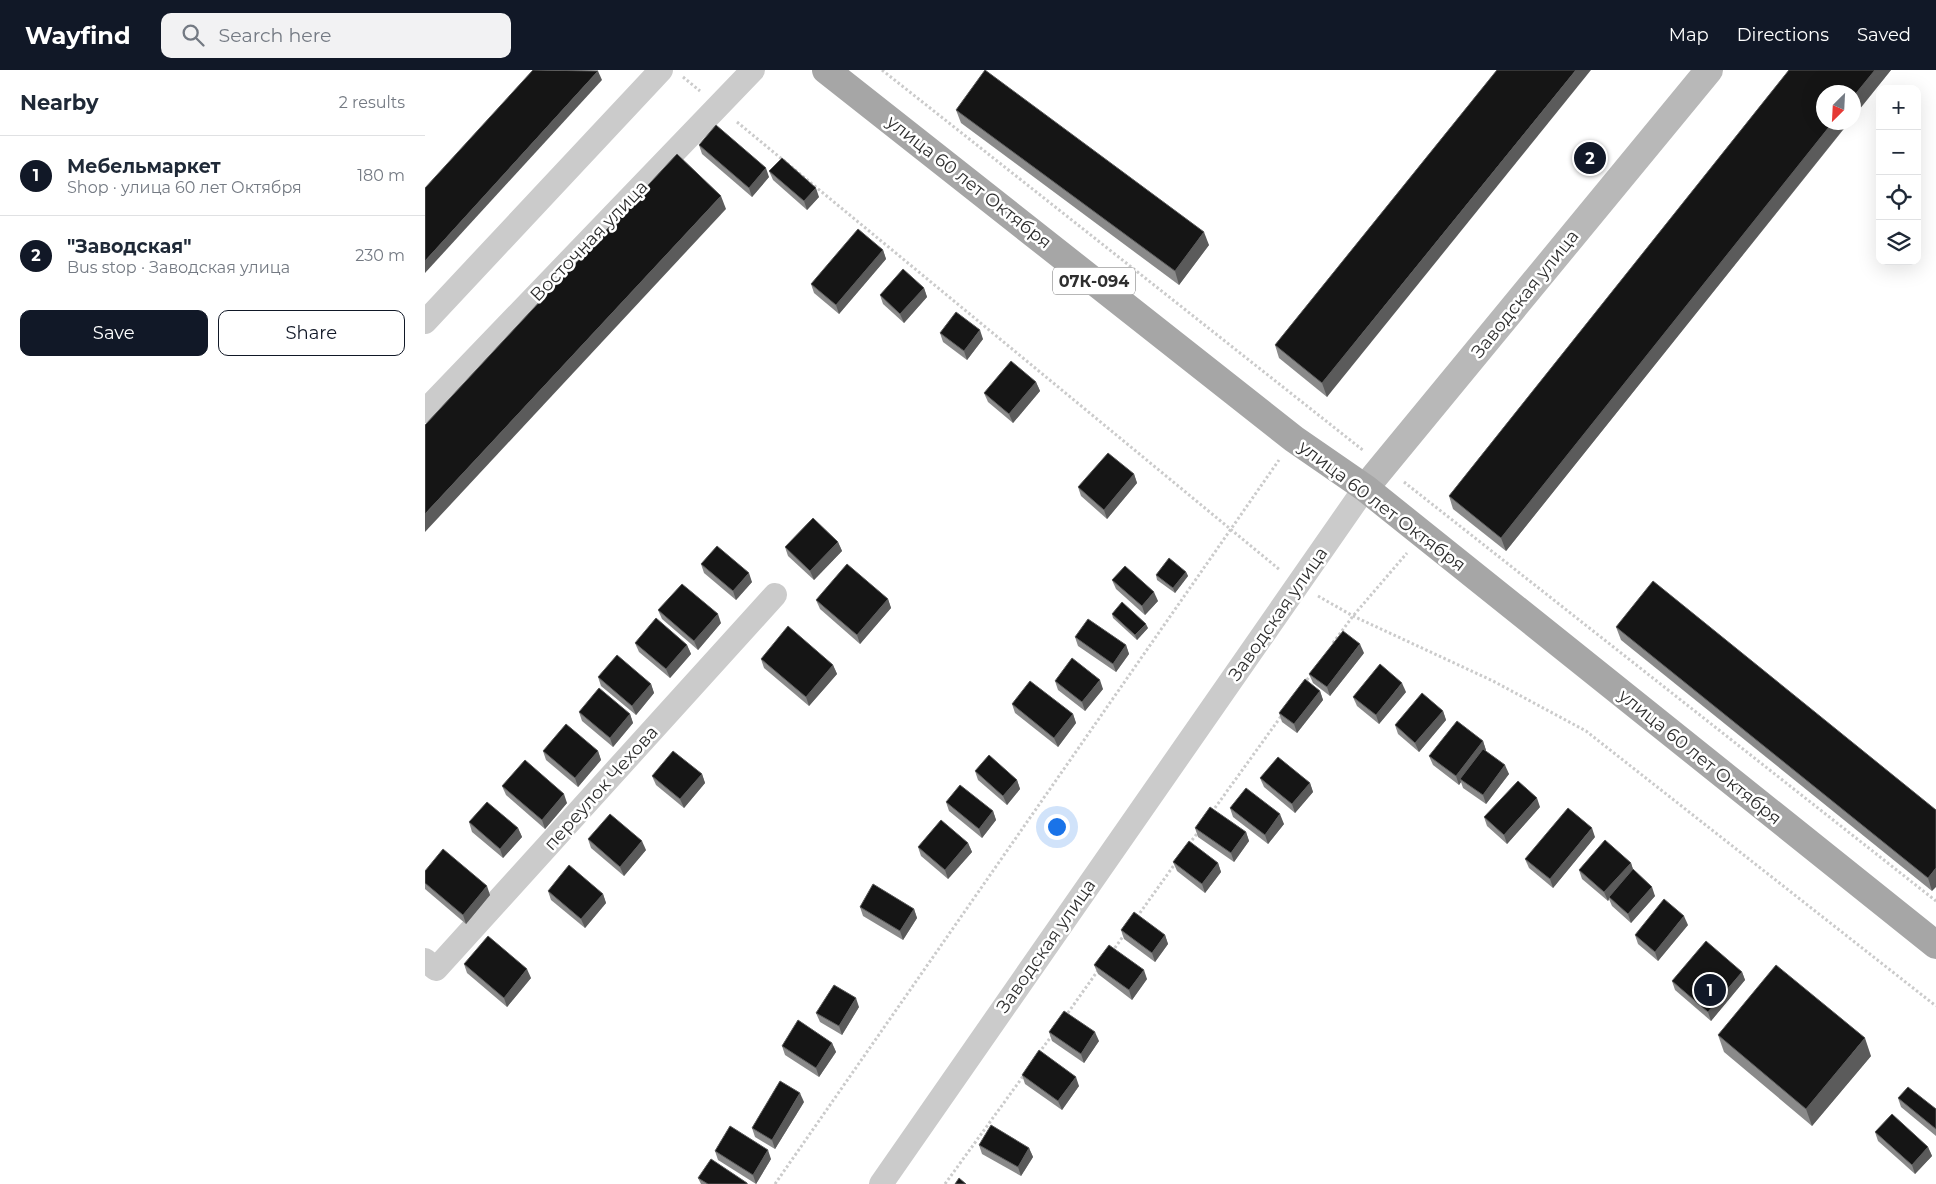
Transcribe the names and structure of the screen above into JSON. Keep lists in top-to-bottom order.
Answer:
{
  "streets": {
    "main road": ["улица 60 лет Октября", "07К-094"],
    "street": ["Восточная улица", "Заводская улица", "переулок Чехова"]
  },
  "crossings": [
    ["улица 60 лет Октября", "Заводская улица"]
  ],
  "north": "bottom left",
  "page": {
    "header": "Wayfind",
    "search": "Search here",
    "nav": ["Map", "Directions", "Saved"],
    "heading": ["Nearby", "2 results"],
    "map_buttons": ["+", "−"],
    "list": [
      {
        "mark": "1",
        "name": "Мебельмаркет",
        "note": "Shop · улица 60 лет Октября",
        "value": "180 m"
      },
      {
        "mark": "2",
        "name": "\"Заводская\"",
        "note": "Bus stop · Заводская улица",
        "value": "230 m"
      }
    ],
    "pins": ["2", "1"],
    "buttons": ["Save", "Share"]
  }
}
